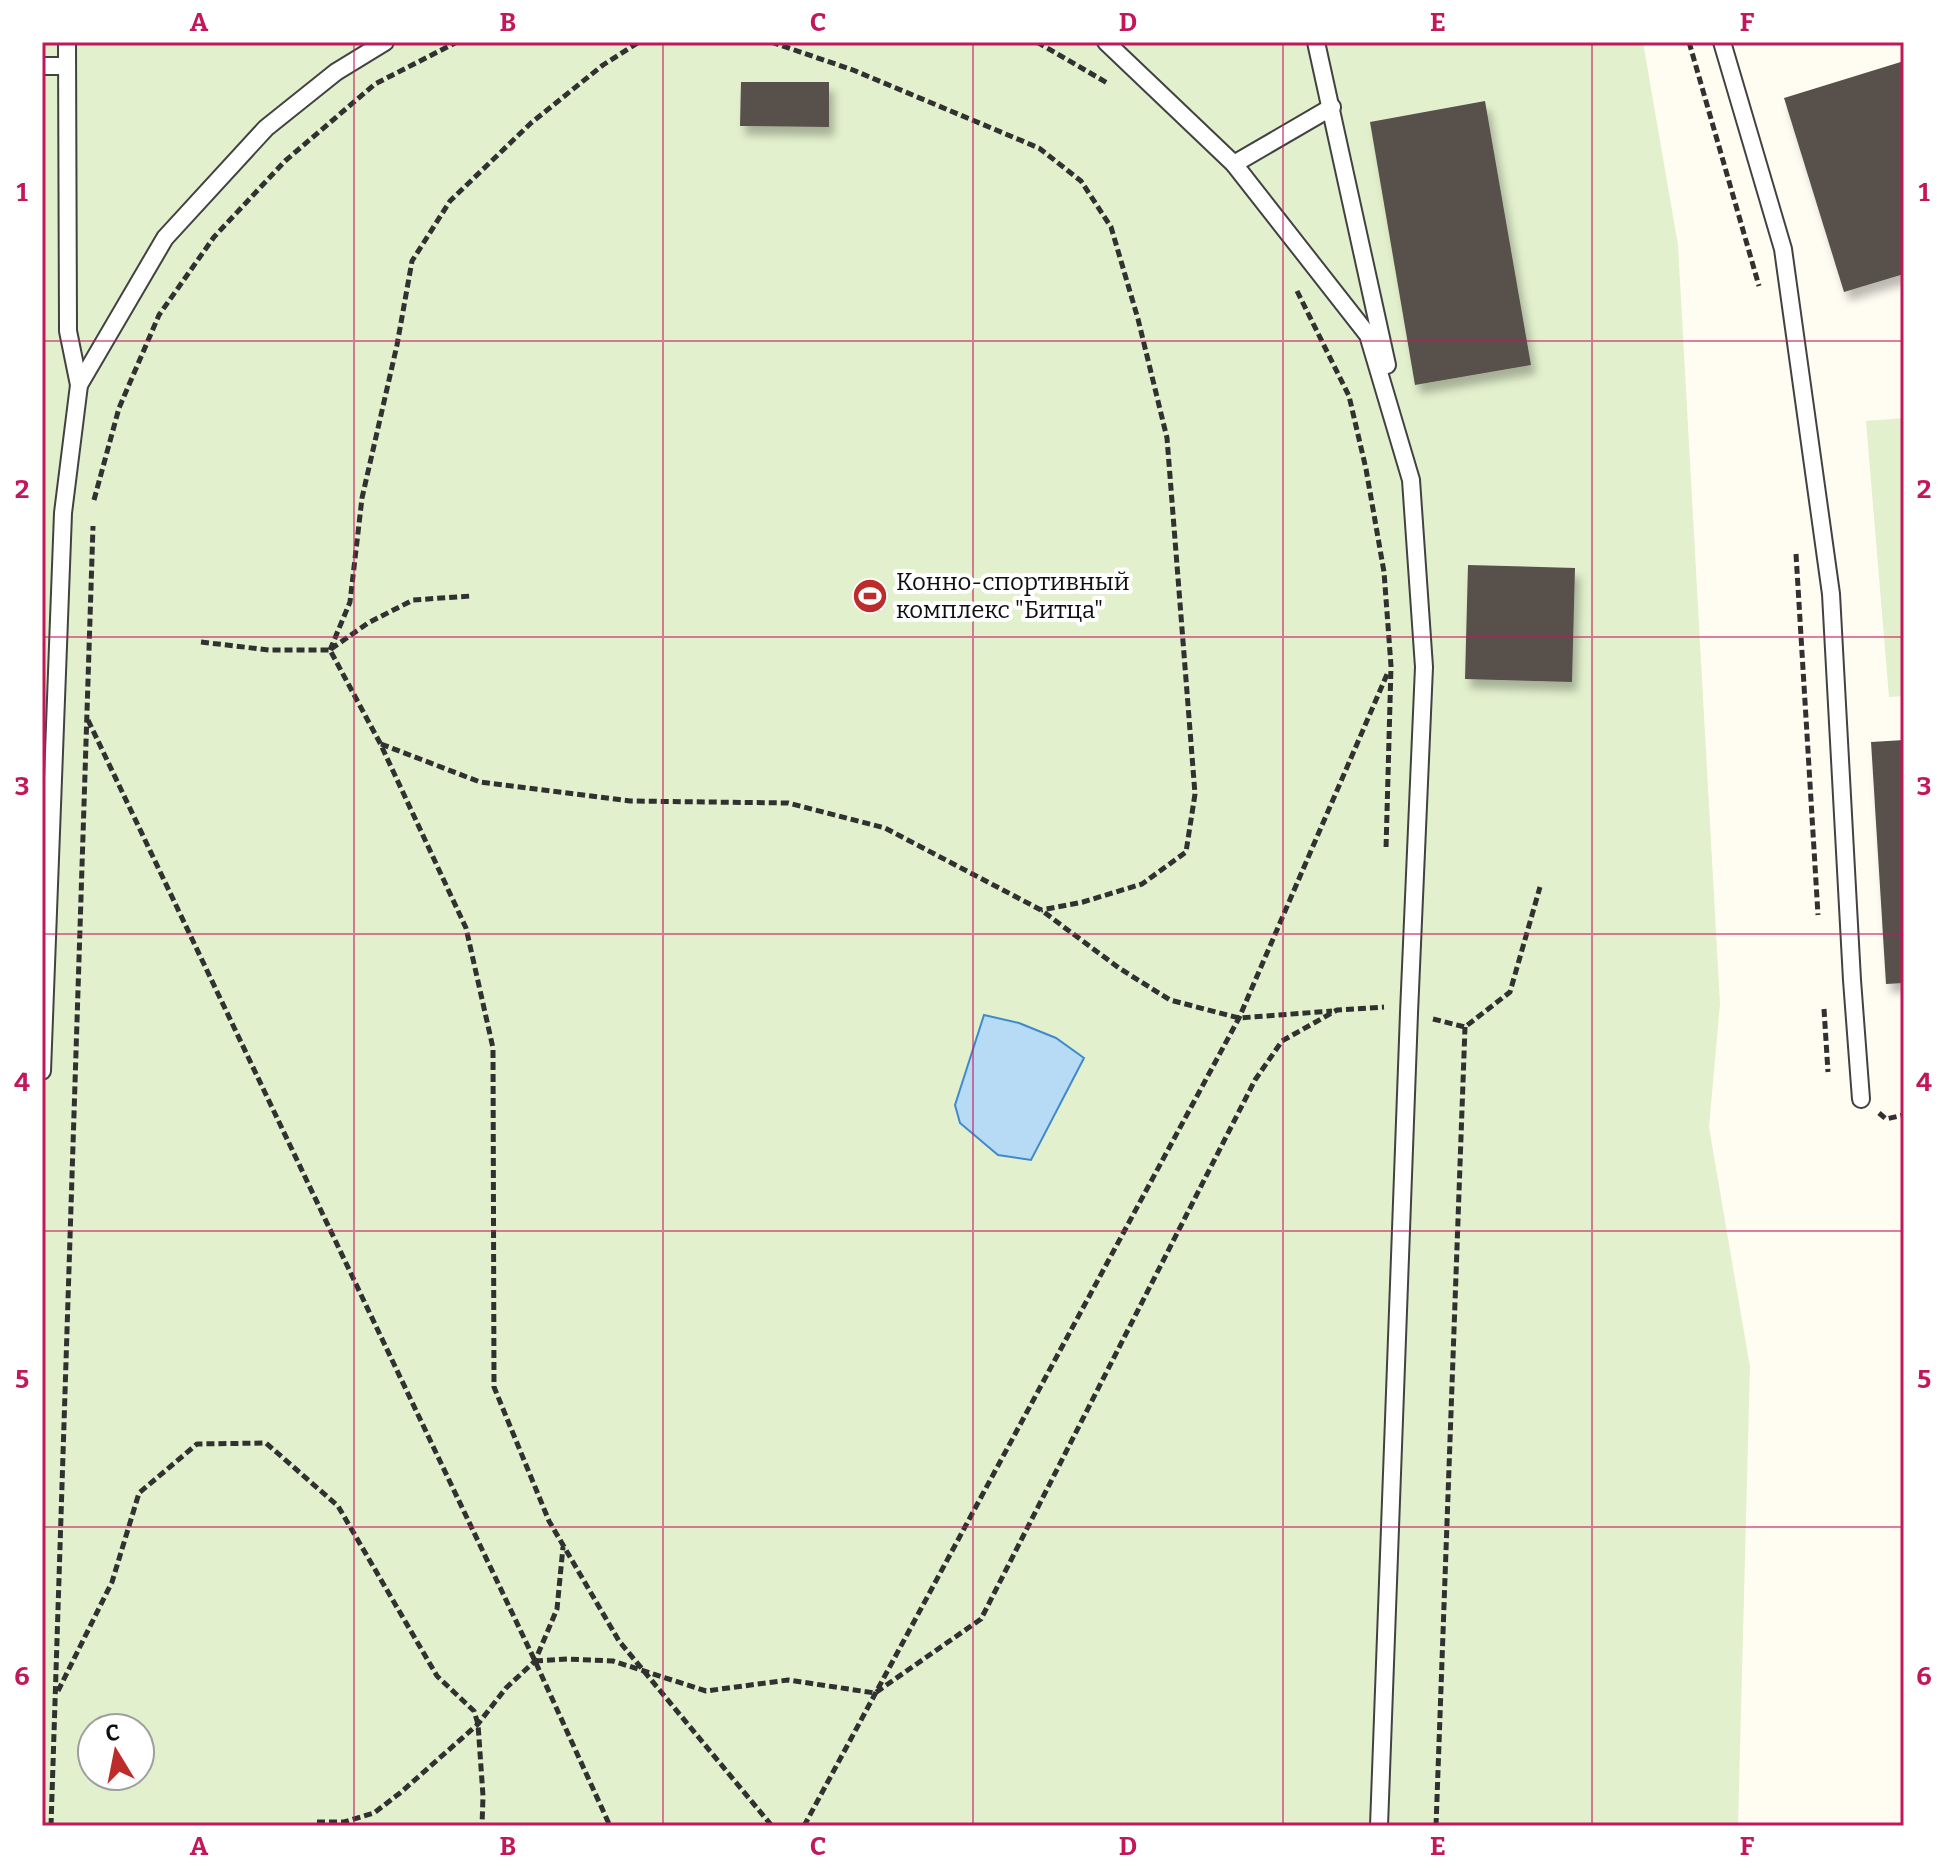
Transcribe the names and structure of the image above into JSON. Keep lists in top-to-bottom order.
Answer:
{
  "places": {
    "sports": ["Конно-спортивный комплекс \"Битца\""]
  },
  "north": "top",
  "grid": {
    "columns": [
      "A",
      "B",
      "C",
      "D",
      "E",
      "F"
    ],
    "rows": [
      "1",
      "2",
      "3",
      "4",
      "5",
      "6"
    ]
  }
}
